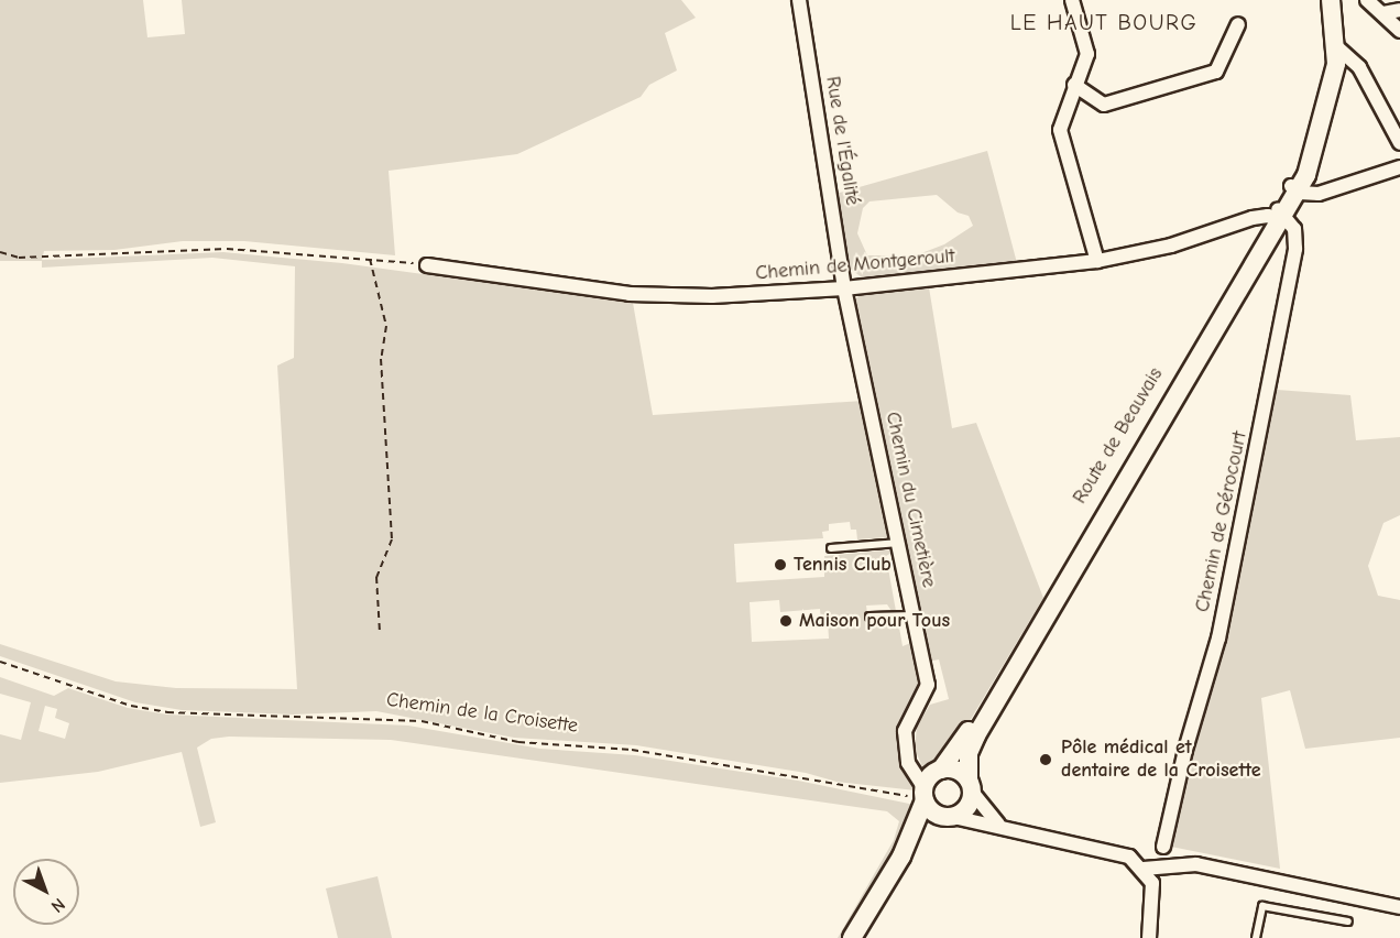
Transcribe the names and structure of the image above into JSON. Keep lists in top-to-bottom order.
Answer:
{
  "streets": {
    "main road": ["Route de Beauvais"],
    "street": [
      "Rue de l'Égalité",
      "Chemin de Montgeroult",
      "Chemin du Cimetière",
      "Chemin de Gérocourt"
    ],
    "path": ["Chemin de la Croisette"]
  },
  "crossings": [
    ["Rue de l'Égalité", "Chemin de Montgeroult"],
    ["Rue de l'Égalité", "Chemin du Cimetière"],
    ["Chemin de Montgeroult", "Route de Beauvais"],
    ["Chemin de Montgeroult", "Chemin du Cimetière"],
    ["Chemin de Montgeroult", "Chemin de Gérocourt"],
    ["Route de Beauvais", "Chemin du Cimetière"],
    ["Route de Beauvais", "Chemin de Gérocourt"],
    ["Route de Beauvais", "Chemin de la Croisette"],
    ["Chemin du Cimetière", "Chemin de la Croisette"]
  ],
  "districts": ["LE HAUT BOURG"],
  "places": ["Tennis Club", "Maison pour Tous", "Pôle médical et dentaire de la Croisette"],
  "north": "bottom right"
}
